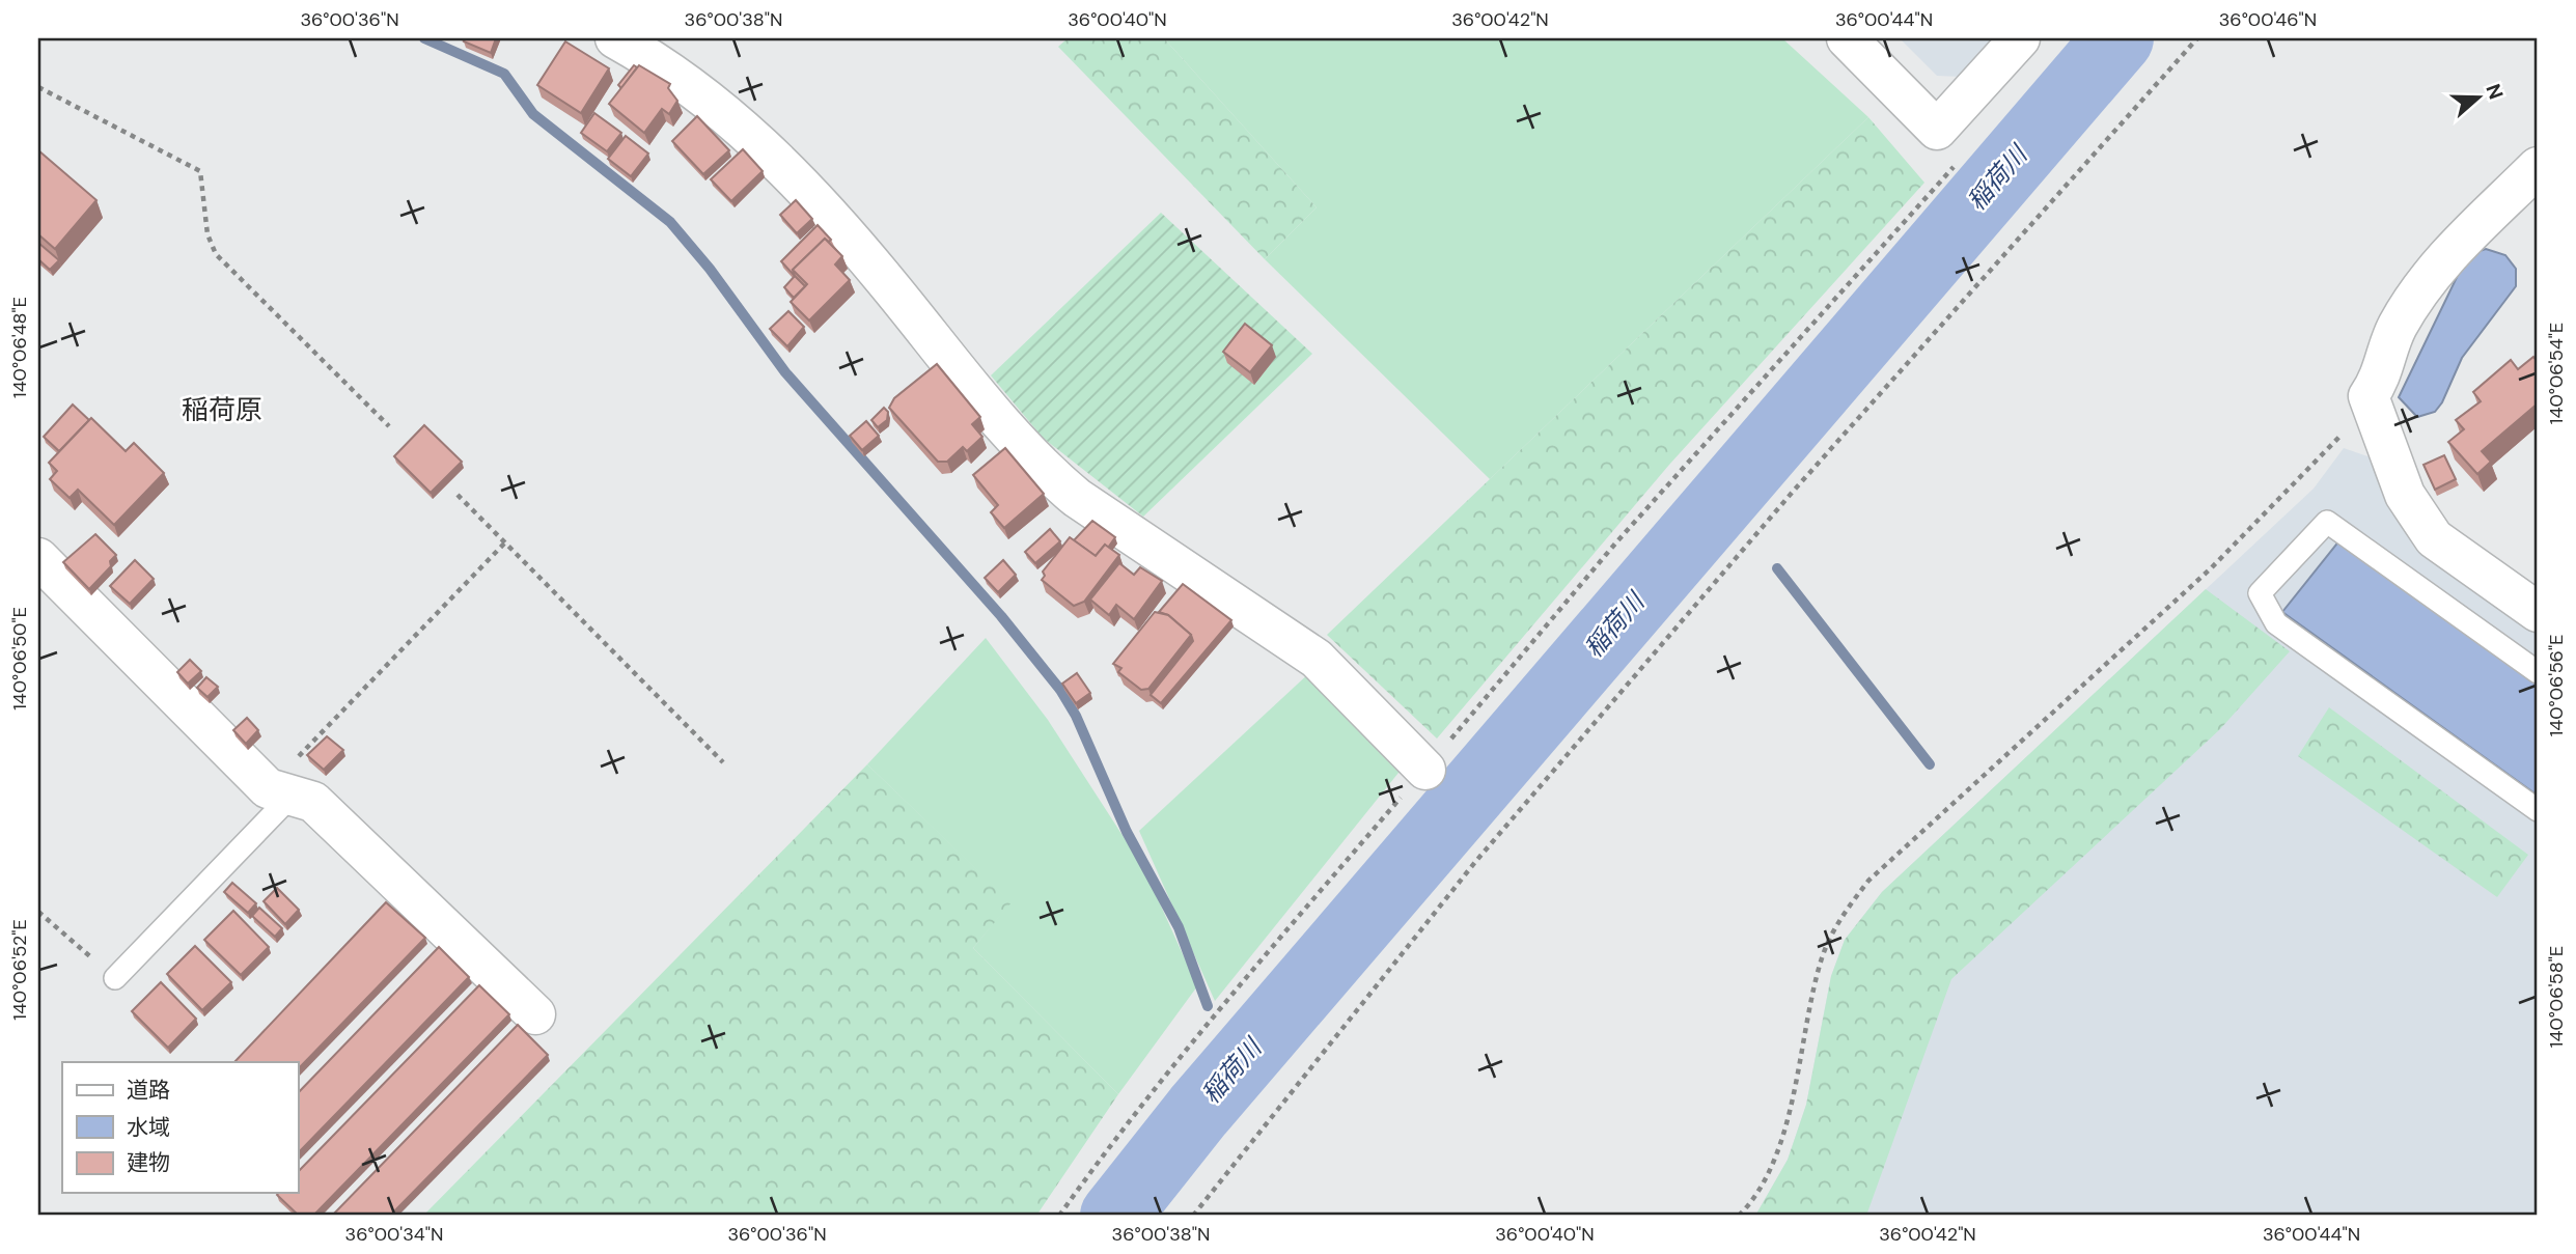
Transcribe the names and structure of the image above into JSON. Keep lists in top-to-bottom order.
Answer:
{
  "districts": ["稲荷原"],
  "water": ["稲荷川"],
  "legend": ["道路", "水域", "建物"],
  "north": "right",
  "coordinates": [
    "36°00'36\"N",
    "36°00'38\"N",
    "36°00'40\"N",
    "36°00'42\"N",
    "36°00'44\"N",
    "36°00'46\"N",
    "140°06'48\"E",
    "140°06'54\"E",
    "140°06'50\"E",
    "140°06'56\"E",
    "140°06'52\"E",
    "140°06'58\"E",
    "36°00'34\"N"
  ]
}
